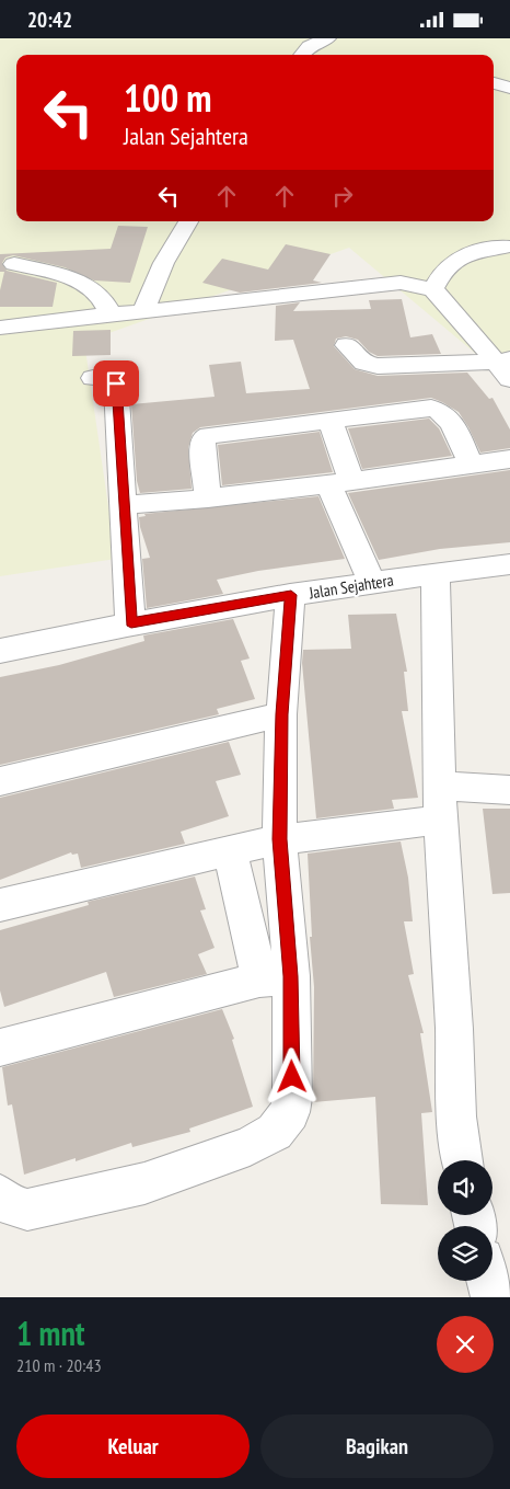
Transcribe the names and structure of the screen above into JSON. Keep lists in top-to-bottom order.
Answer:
{
  "streets": {
    "street": ["Jalan Sejahtera"]
  },
  "page": {
    "status": "20:42",
    "turn": ["100 m", "Jalan Sejahtera"],
    "heading": ["1 mnt", "210 m · 20:43"],
    "buttons": ["Keluar", "Bagikan"]
  }
}
